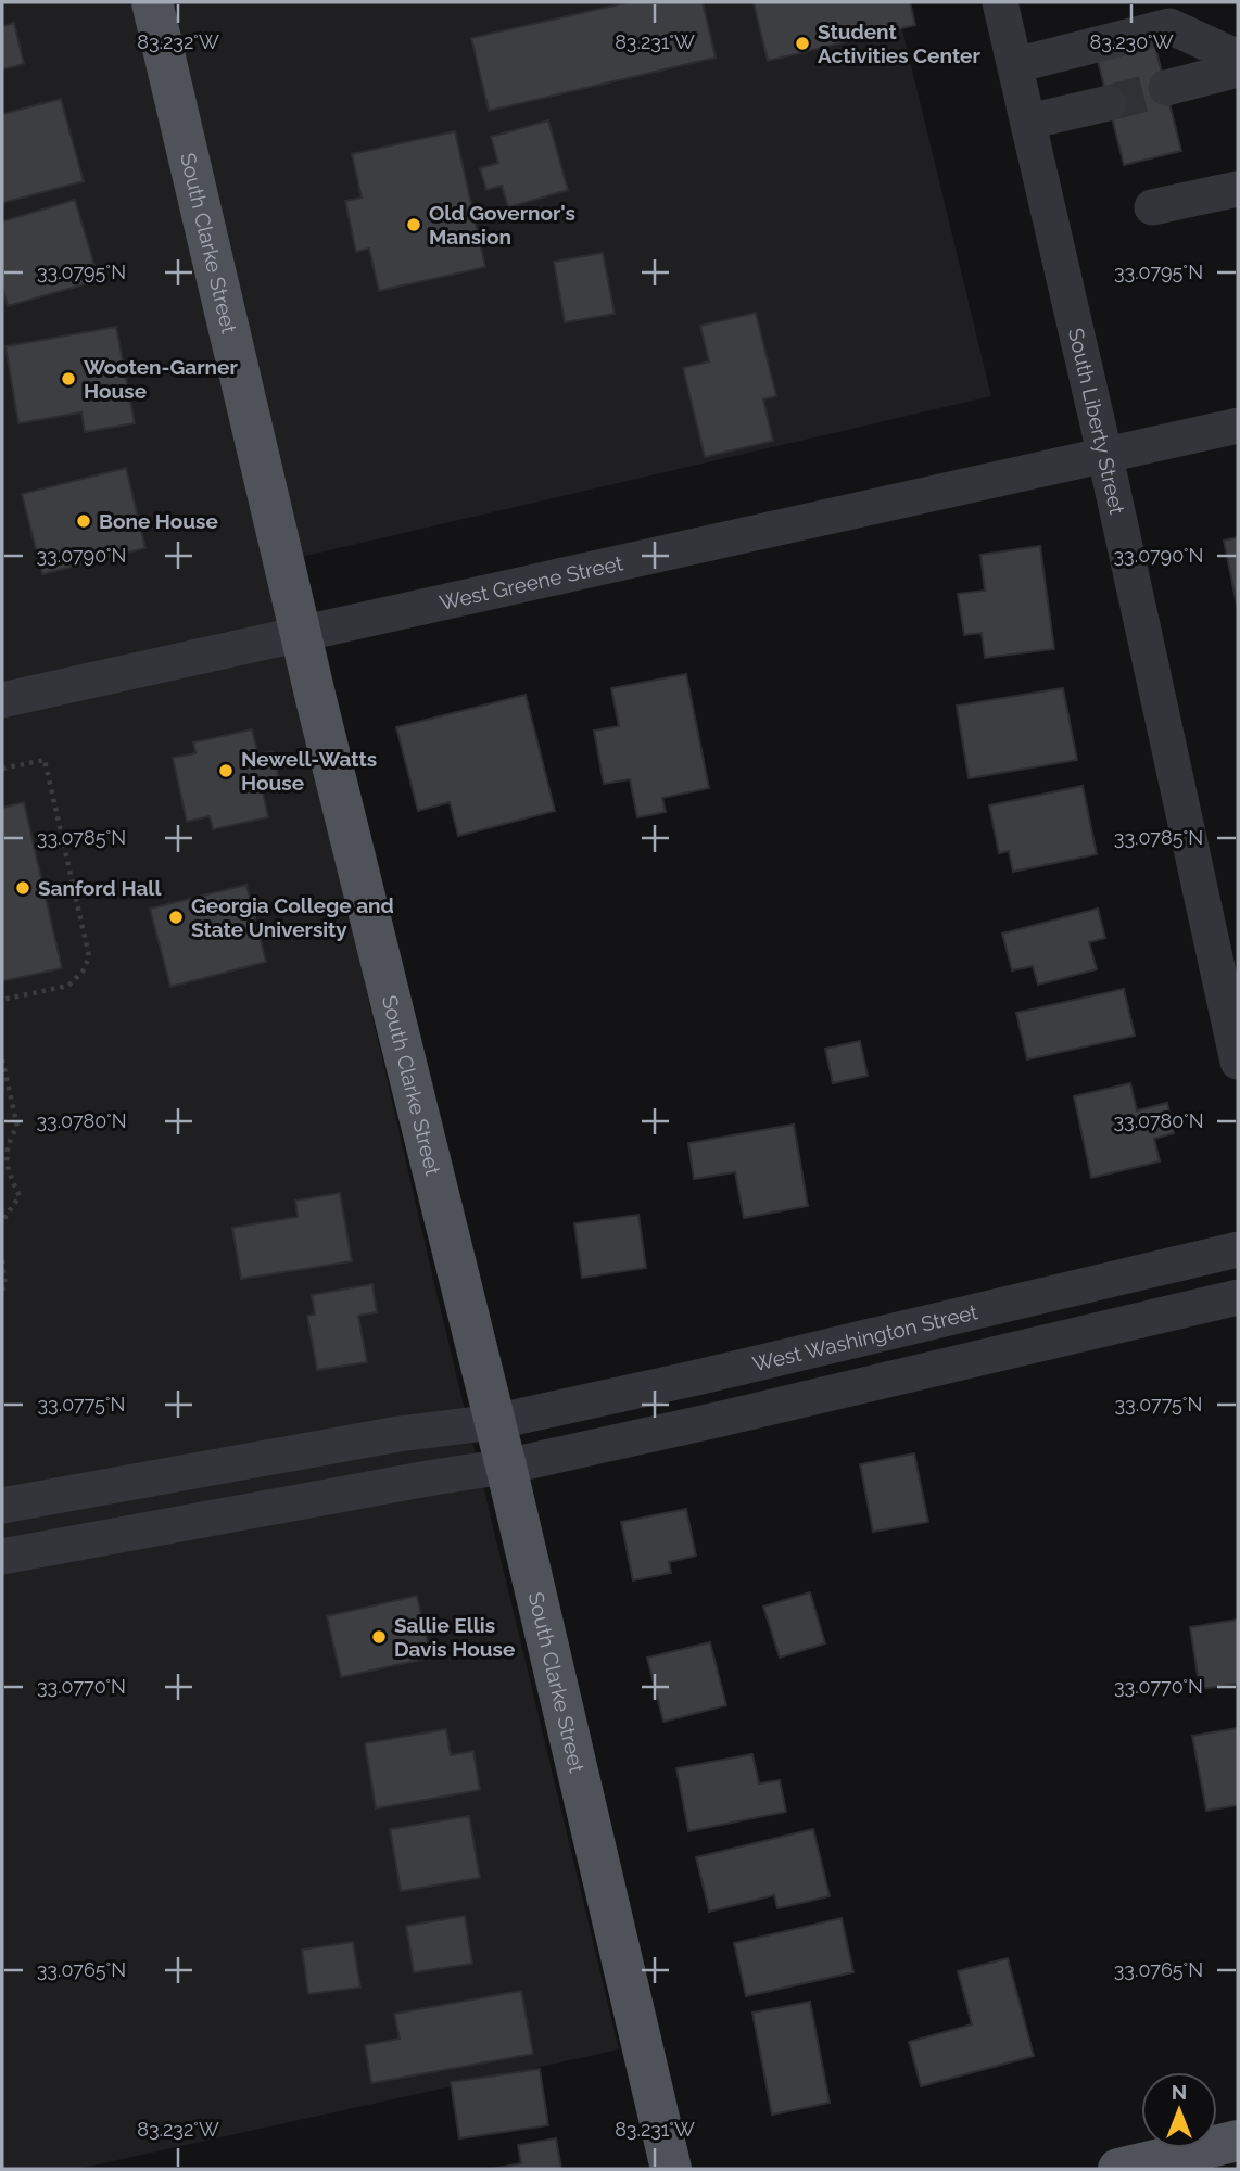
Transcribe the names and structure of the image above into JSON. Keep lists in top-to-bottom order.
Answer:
{
  "streets": {
    "main road": ["South Clarke Street"],
    "street": ["South Liberty Street", "West Greene Street", "West Washington Street"]
  },
  "crossings": [
    ["South Clarke Street", "West Greene Street"],
    ["South Clarke Street", "West Washington Street"],
    ["South Liberty Street", "West Greene Street"]
  ],
  "places": [
    "Student Activities Center",
    "Old Governor's Mansion",
    "Wooten-Garner House",
    "Bone House",
    "Newell-Watts House",
    "Sanford Hall",
    "Georgia College and State University",
    "Sallie Ellis Davis House"
  ],
  "north": "top",
  "coordinates": [
    "83.232°W",
    "83.231°W",
    "83.230°W",
    "33.0795°N",
    "33.0790°N",
    "33.0785°N",
    "33.0780°N",
    "33.0775°N",
    "33.0770°N",
    "33.0765°N"
  ]
}
